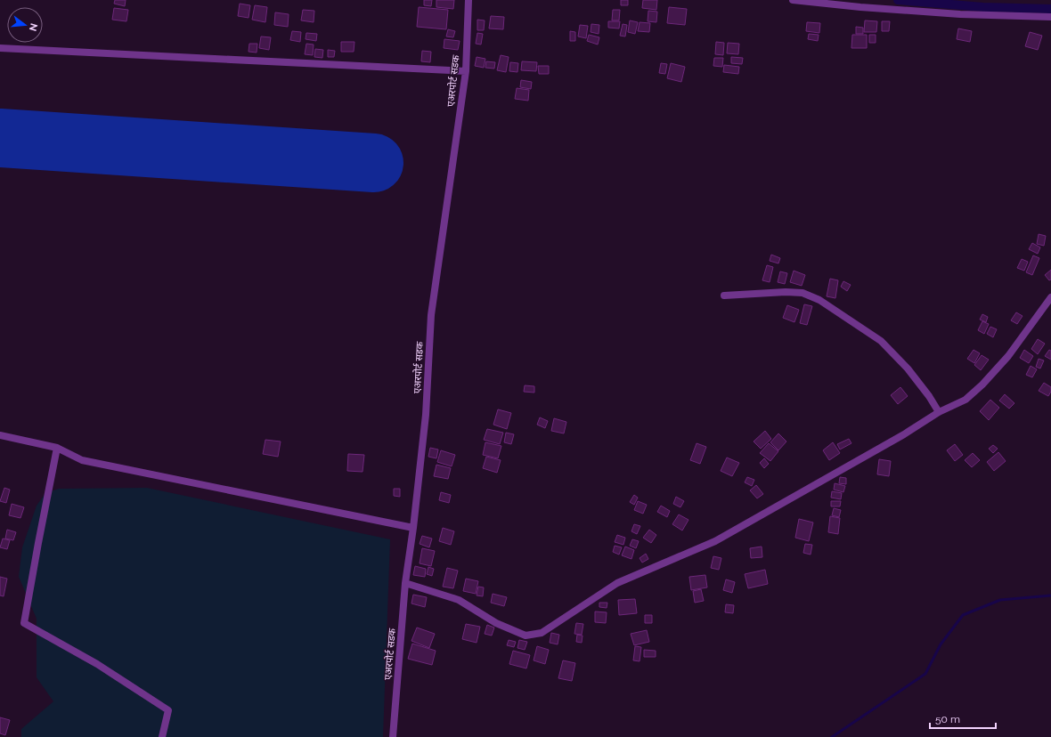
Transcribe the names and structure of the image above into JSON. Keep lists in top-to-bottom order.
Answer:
{
  "streets": {
    "street": ["एअरपोर्ट सडक"]
  },
  "scale_bar": "50 m",
  "north": "right"
}
